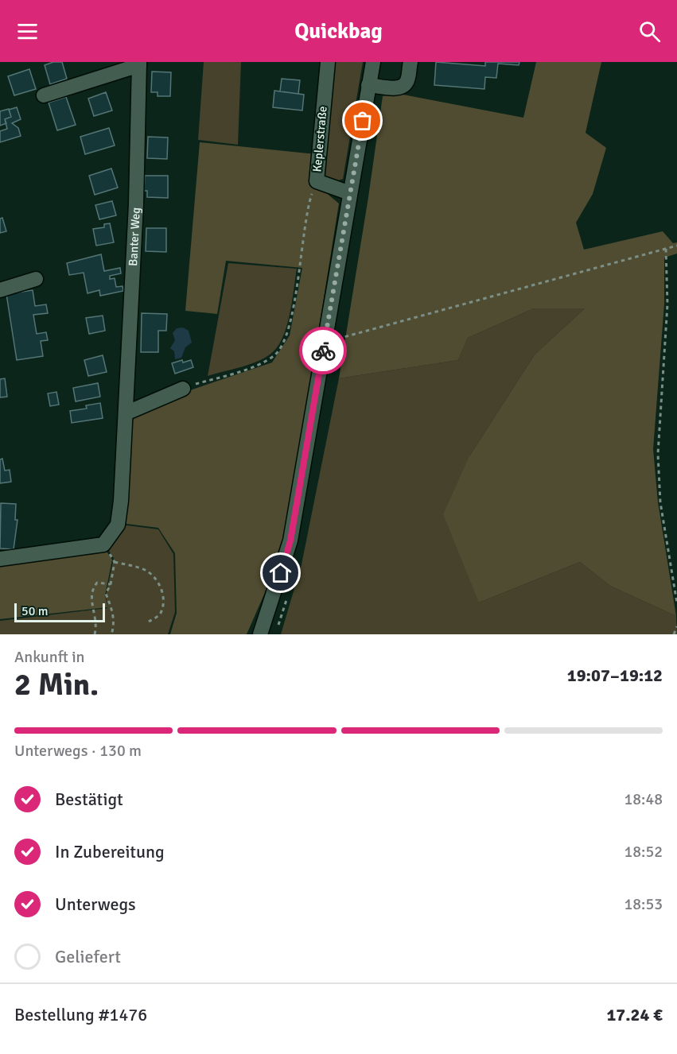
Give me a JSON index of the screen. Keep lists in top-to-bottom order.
{
  "streets": {
    "street": ["Keplerstraße", "Banter Weg"]
  },
  "scale_bar": "50 m",
  "page": {
    "header": "Quickbag",
    "scale": "50 m",
    "heading": ["2 Min.", "Ankunft in", "19:07–19:12"],
    "panel": ["Bestellung #1476", "17.24 €"],
    "bar": "Unterwegs · 130 m",
    "list": [
      ["Bestätigt", "18:48"],
      ["In Zubereitung", "18:52"],
      ["Unterwegs", "18:53"],
      "Geliefert"
    ]
  }
}
